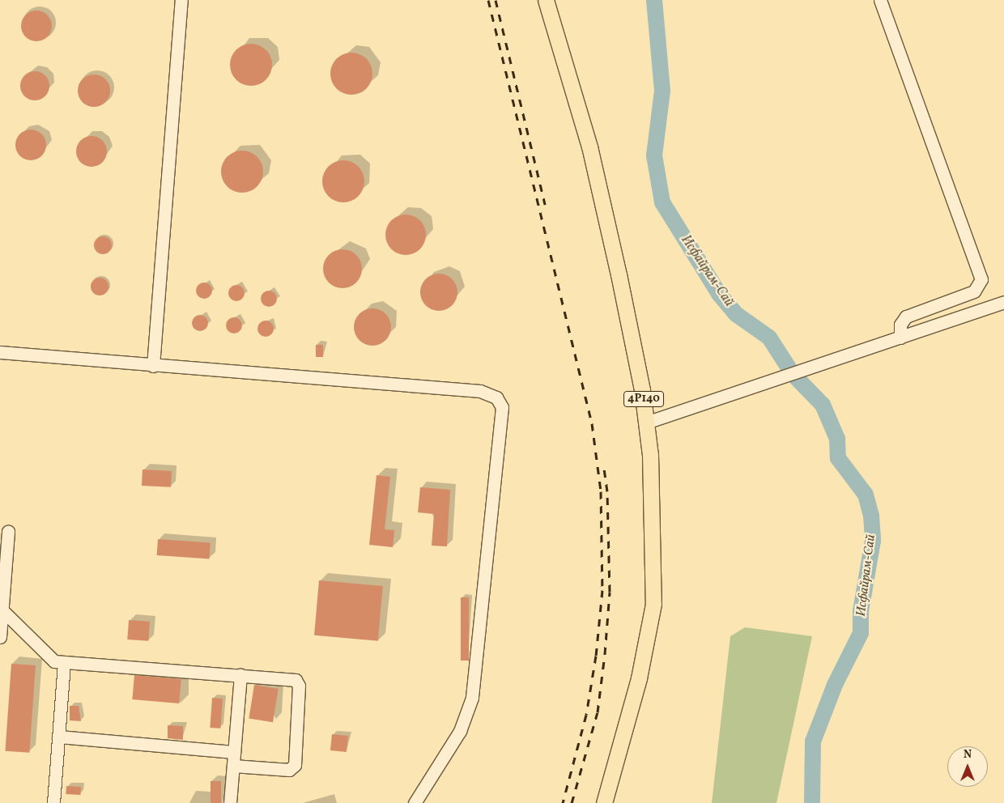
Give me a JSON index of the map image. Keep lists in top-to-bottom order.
{
  "streets": {
    "main road": ["4P140"]
  },
  "water": ["Исфайрам-Сай"],
  "north": "top"
}
